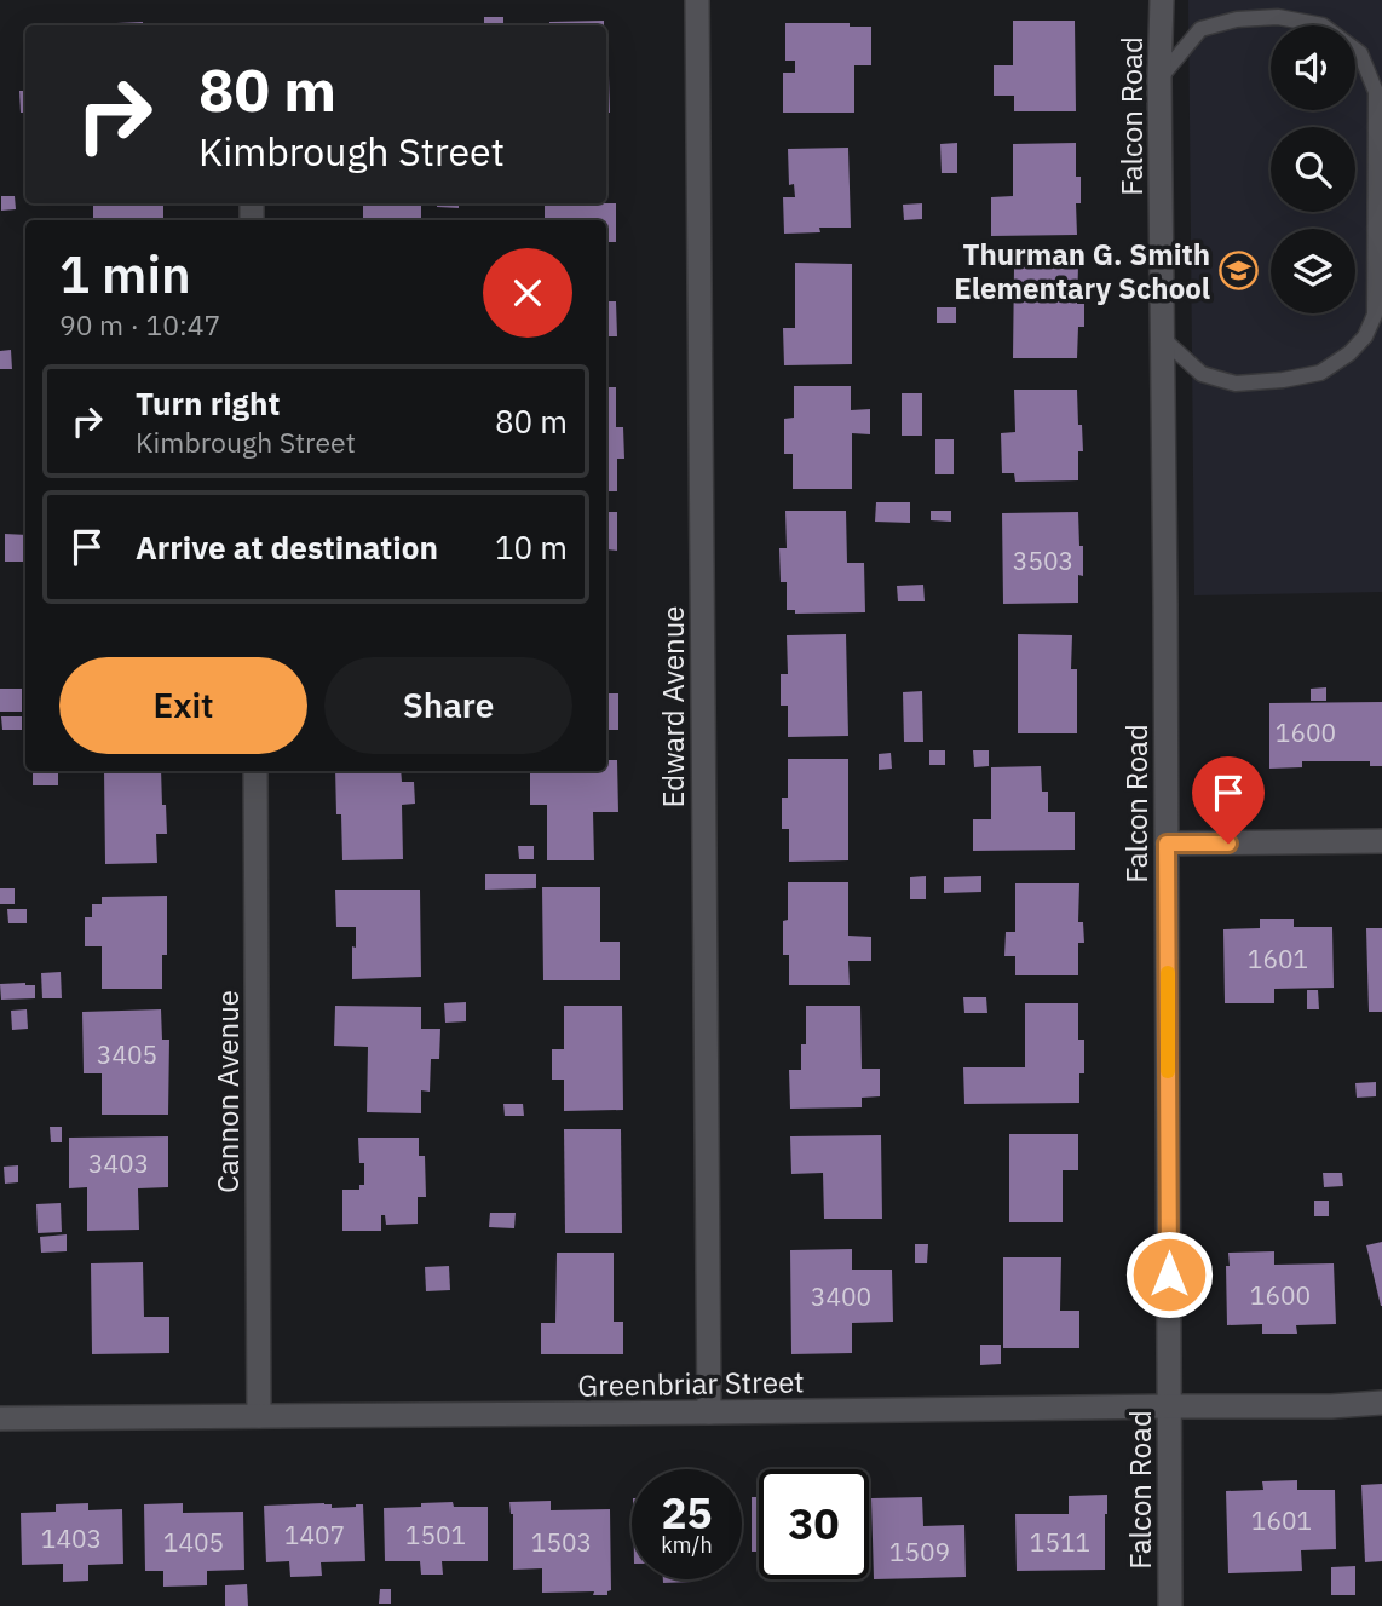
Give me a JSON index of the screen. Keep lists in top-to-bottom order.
{
  "streets": {
    "street": [
      "Falcon Road",
      "Edward Avenue",
      "Cannon Avenue",
      "Greenbriar Street"
    ]
  },
  "crossings": [
    ["Falcon Road", "Greenbriar Street"],
    ["Edward Avenue", "Greenbriar Street"],
    ["Cannon Avenue", "Greenbriar Street"]
  ],
  "places": {
    "school or university": ["Thurman G. Smith Elementary School"]
  },
  "house_numbers": [
    "3503",
    "1600",
    "1601",
    "3405",
    "3403",
    "1600",
    "3400",
    "1601",
    "1407",
    "1501",
    "1403",
    "1405",
    "1503",
    "1511",
    "1509"
  ],
  "page": {
    "turn": ["80 m", "Kimbrough Street"],
    "heading": ["1 min", "90 m · 10:47"],
    "list": [
      {
        "name": "Turn right",
        "note": "Kimbrough Street",
        "value": "80 m"
      },
      {
        "name": "Arrive at destination",
        "value": "10 m"
      }
    ],
    "buttons": ["Exit", "Share"],
    "speed": "25 km/h",
    "limit": "30"
  }
}
